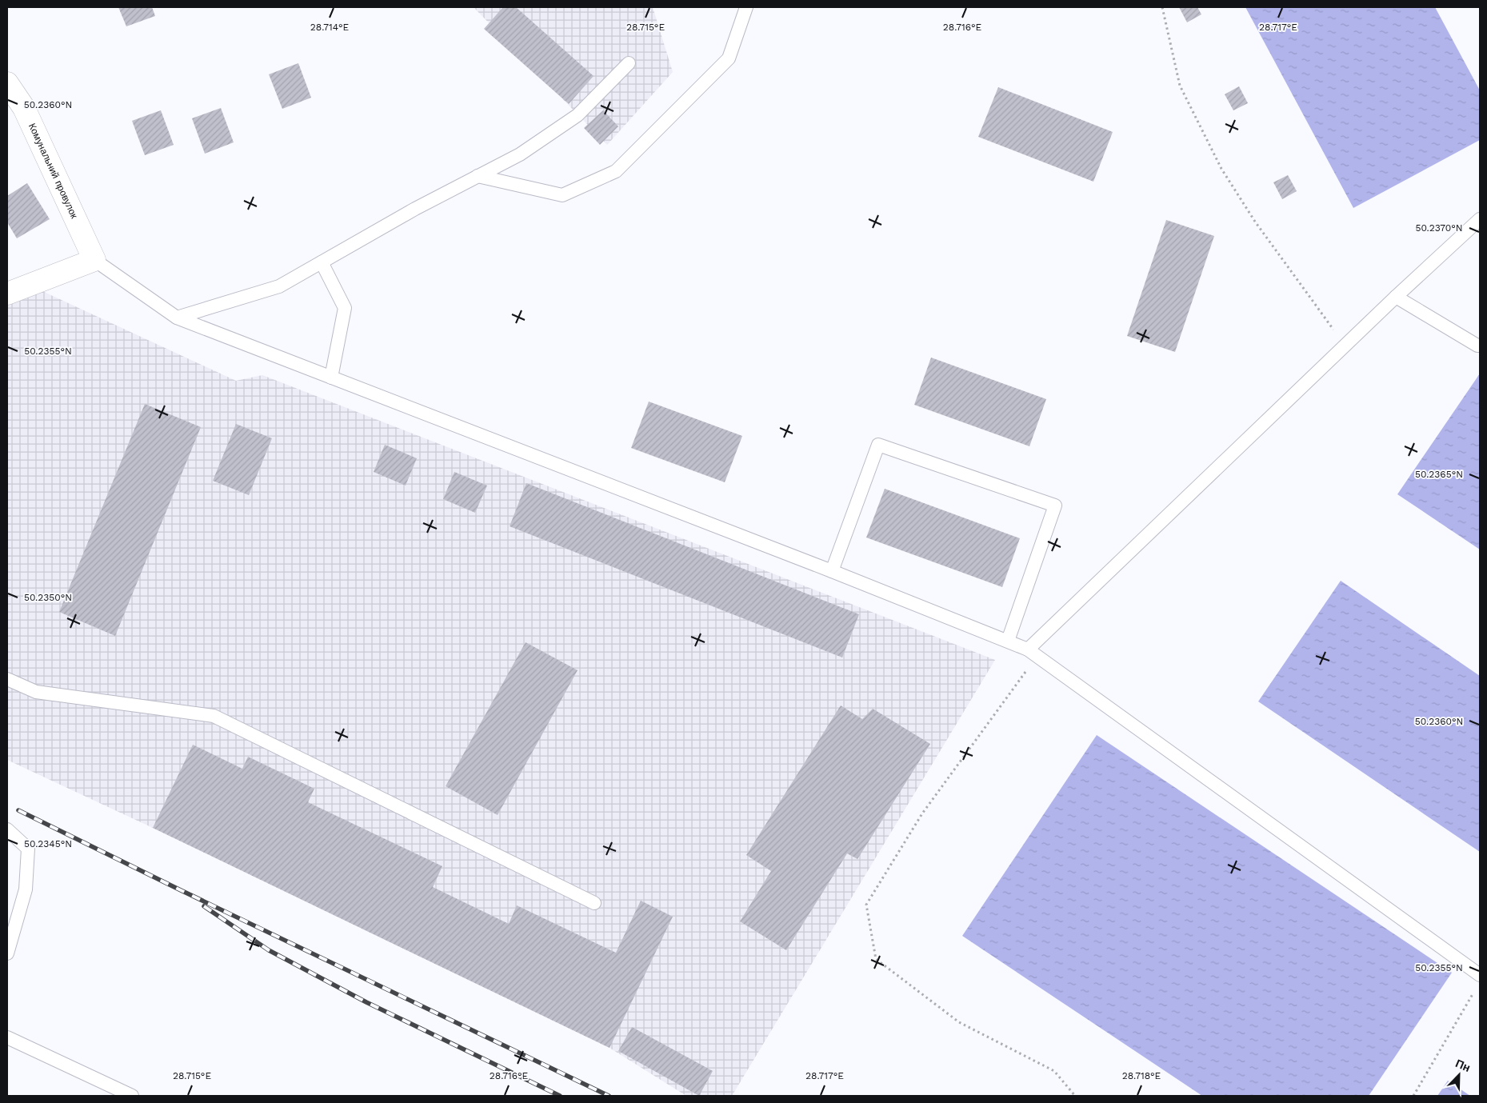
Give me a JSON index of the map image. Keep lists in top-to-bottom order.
{
  "streets": {
    "street": ["Комунальний провулок"]
  },
  "north": "top right",
  "coordinates": [
    "28.714°E",
    "28.715°E",
    "28.716°E",
    "28.717°E",
    "50.2360°N",
    "50.2370°N",
    "50.2355°N",
    "50.2365°N",
    "50.2350°N",
    "50.2345°N",
    "28.718°E"
  ]
}
